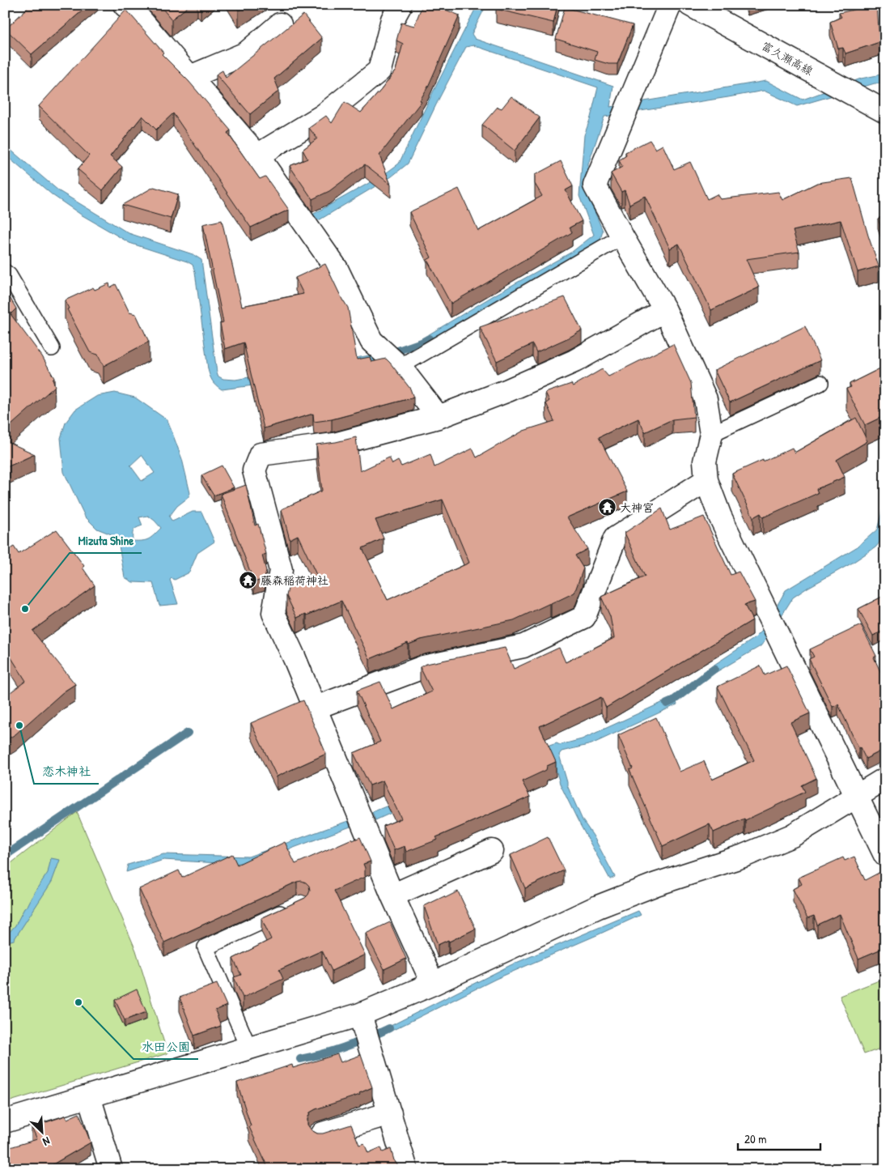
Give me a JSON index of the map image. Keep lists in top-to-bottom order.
{
  "streets": {
    "street": ["富久瀬高線"]
  },
  "places": {
    "temple": ["大神宮", "藤森稲荷神社"],
    "other": ["Mizuta Shine", "恋木神社", "水田公園"]
  },
  "scale_bar": "20 m",
  "north": "bottom right"
}
